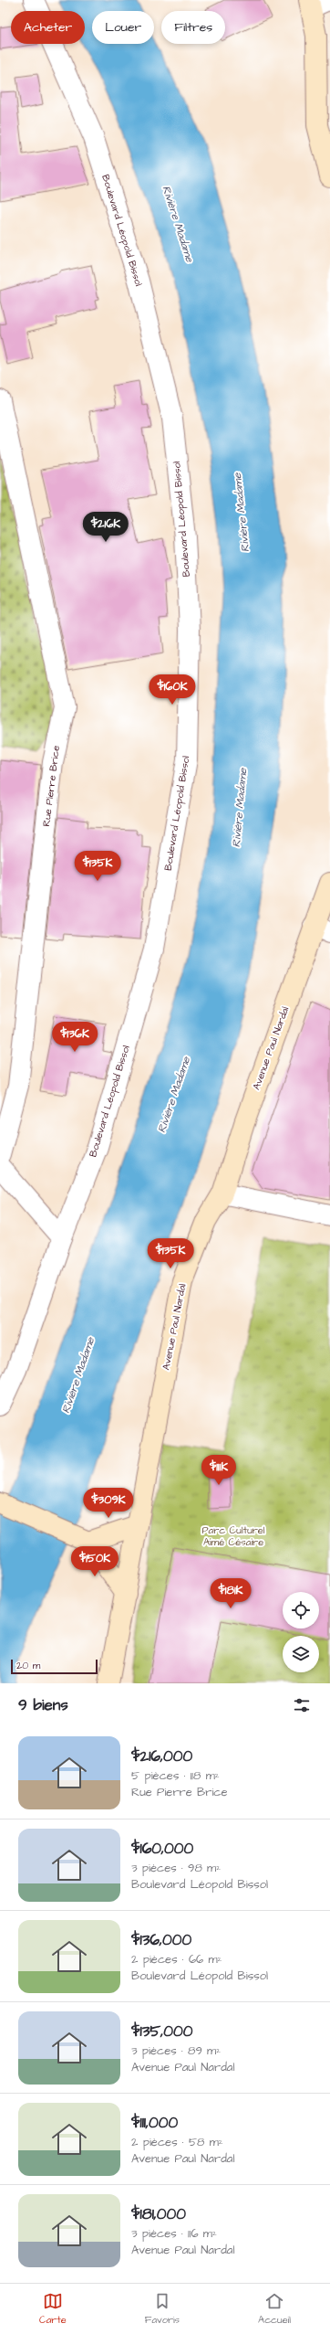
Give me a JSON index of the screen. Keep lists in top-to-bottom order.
{
  "streets": {
    "main road": ["Avenue Paul Nardal"],
    "street": ["Boulevard Léopold Bissol", "Rue Pierre Brice"]
  },
  "water": ["Rivière Madame"],
  "parks": ["Parc Culturel Aimé Césaire"],
  "scale_bar": "20 m",
  "page": {
    "chip": ["Acheter", "Louer", "Filtres"],
    "price": [
      "$216K",
      "$160K",
      "$135K",
      "$136K",
      "$135K",
      "$111K",
      "$309K",
      "$150K",
      "$181K"
    ],
    "scale": "20 m",
    "heading": "9 biens",
    "list": [
      {
        "name": "$216,000",
        "note": "5 pièces · 118 m² · Rue Pierre Brice"
      },
      {
        "name": "$160,000",
        "note": "3 pièces · 98 m² · Boulevard Léopold Bissol"
      },
      {
        "name": "$136,000",
        "note": "2 pièces · 66 m² · Boulevard Léopold Bissol"
      },
      {
        "name": "$135,000",
        "note": "3 pièces · 89 m² · Avenue Paul Nardal"
      },
      {
        "name": "$111,000",
        "note": "2 pièces · 58 m² · Avenue Paul Nardal"
      },
      {
        "name": "$181,000",
        "note": "3 pièces · 116 m² · Avenue Paul Nardal"
      }
    ],
    "tabs": ["Carte", "Favoris", "Accueil"]
  }
}
